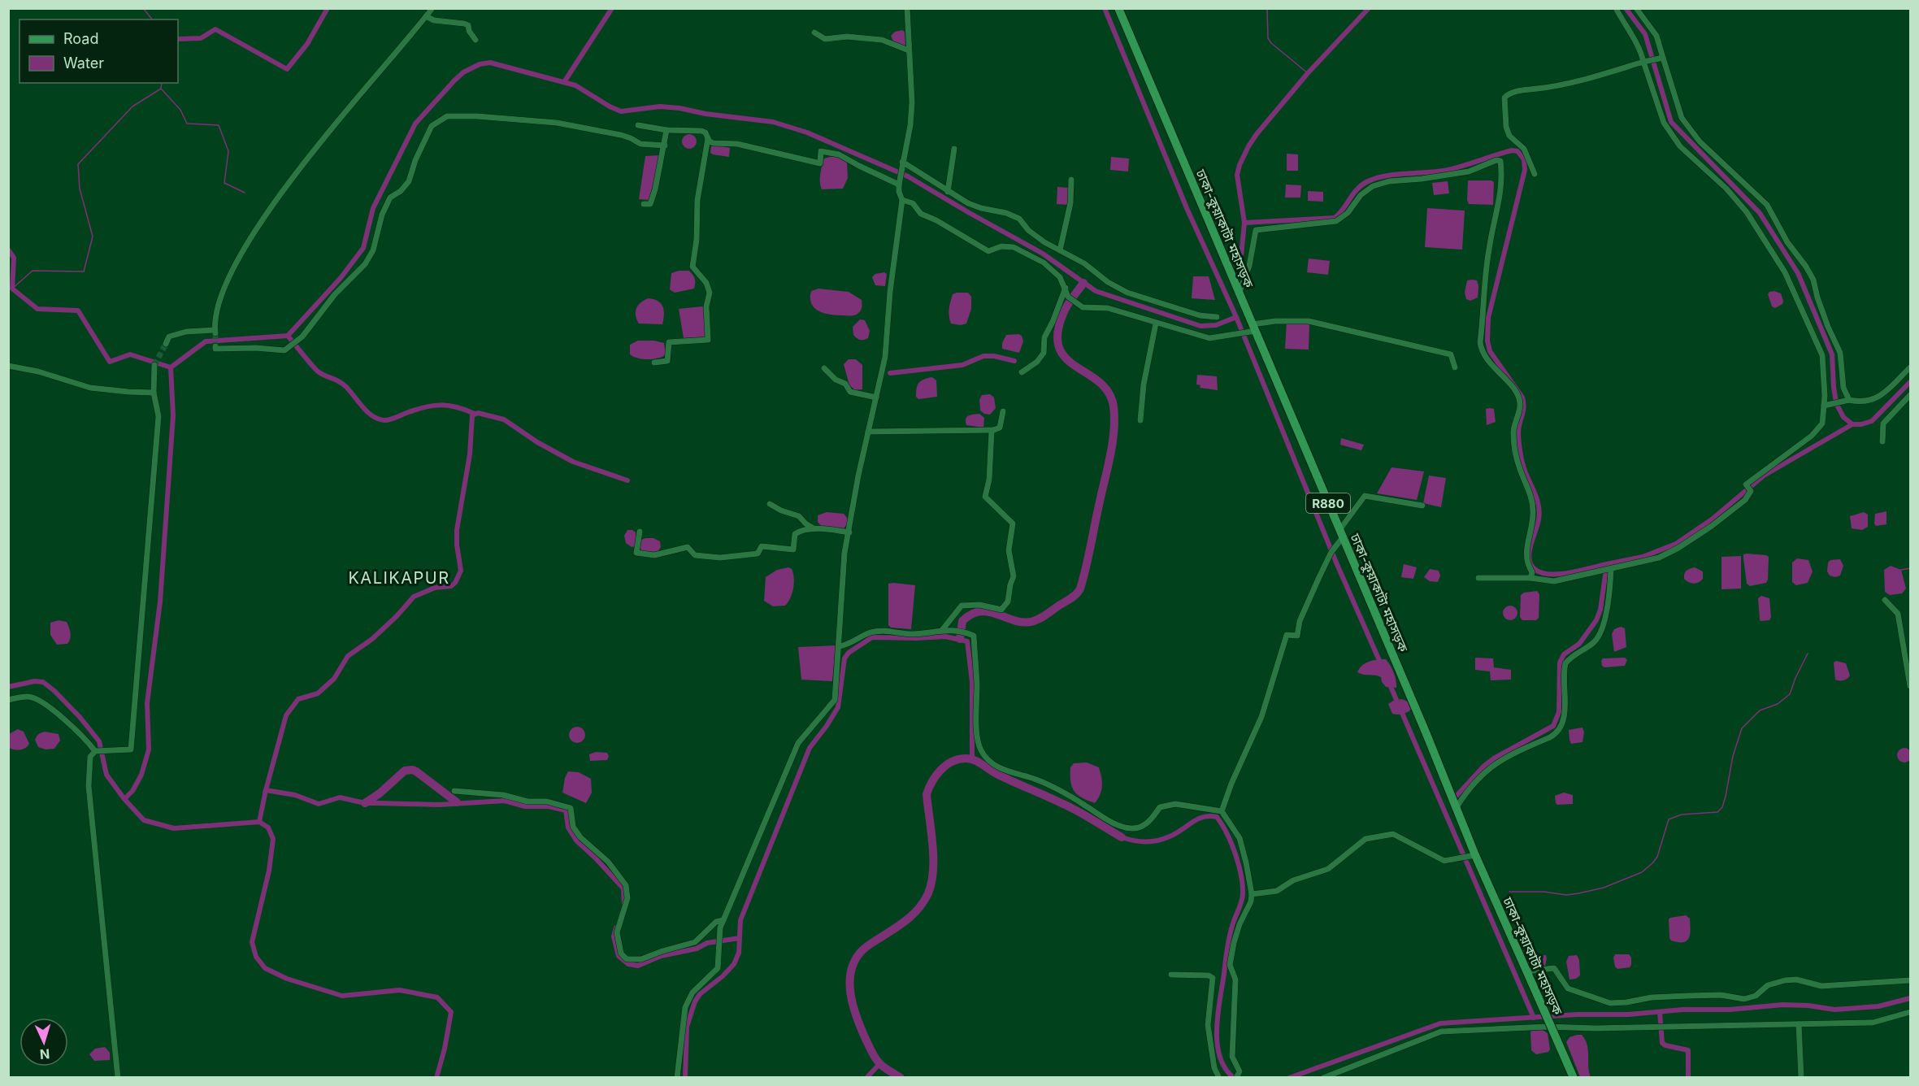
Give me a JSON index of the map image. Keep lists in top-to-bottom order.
{
  "streets": {
    "main road": ["ঢাকা-কুয়াকাটা মহাসড়ক", "R880"]
  },
  "districts": ["KALIKAPUR"],
  "legend": ["Road", "Water"],
  "north": "bottom"
}
